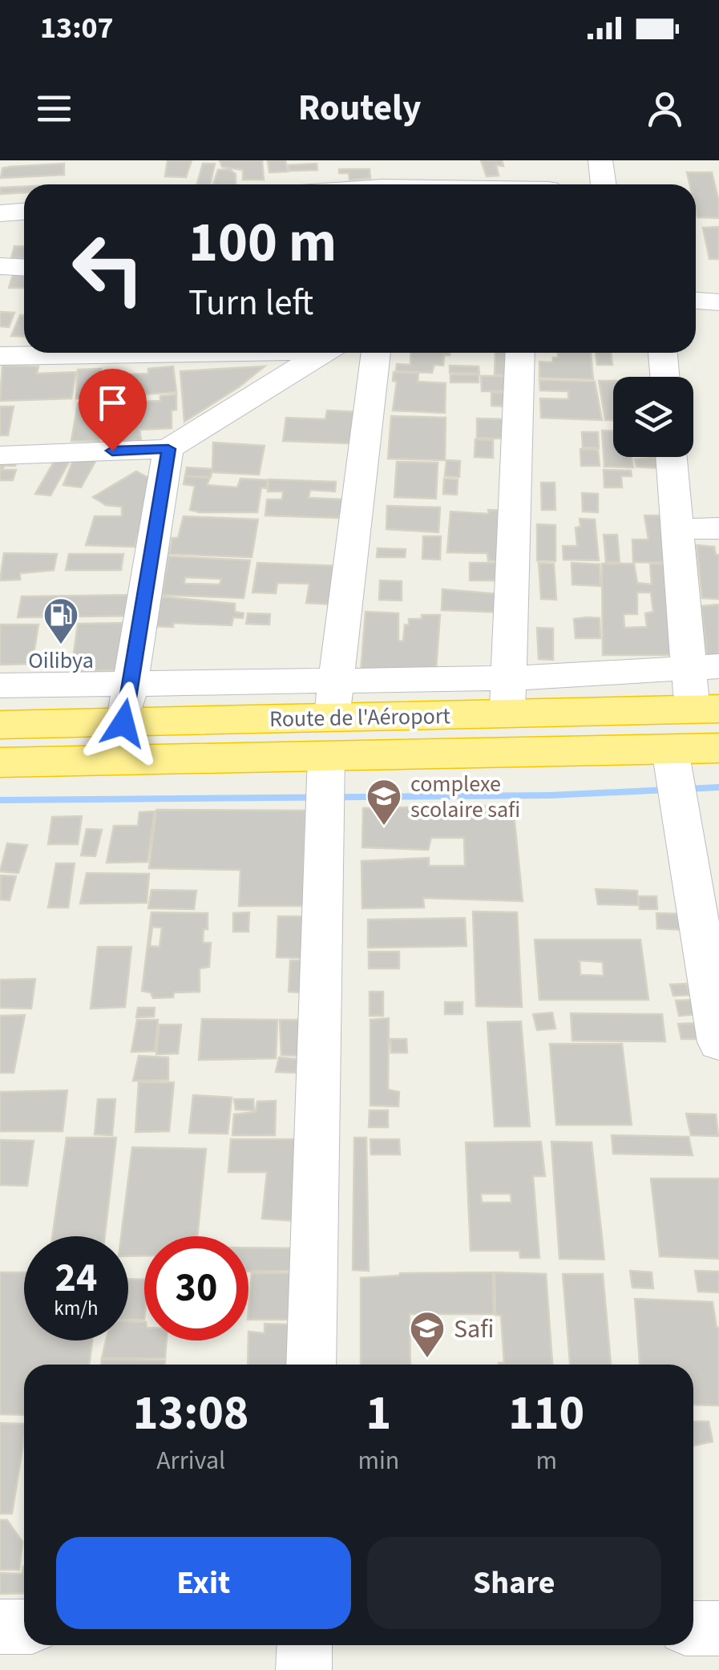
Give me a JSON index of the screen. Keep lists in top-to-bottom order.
{
  "streets": {
    "highway": ["Route de l'Aéroport"]
  },
  "places": {
    "fuel station": ["Oilibya"],
    "school or university": ["complexe scolaire safi", "Safi"]
  },
  "page": {
    "status": "13:07",
    "header": "Routely",
    "turn": ["100 m", "Turn left"],
    "speed": "24 km/h",
    "limit": "30",
    "eta": [
      "13:08",
      "Arrival",
      "1",
      "min",
      "110",
      "m"
    ],
    "buttons": ["Exit", "Share"]
  }
}
